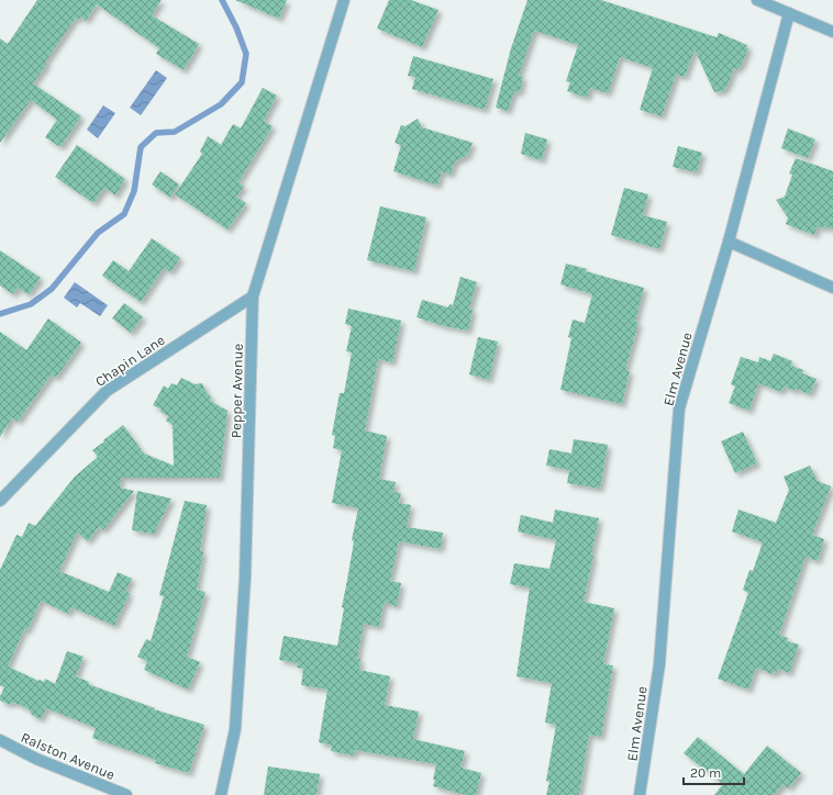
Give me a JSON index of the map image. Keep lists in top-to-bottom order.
{
  "streets": {
    "street": [
      "Chapin Lane",
      "Elm Avenue",
      "Pepper Avenue",
      "Ralston Avenue"
    ]
  },
  "crossings": [
    ["Chapin Lane", "Pepper Avenue"]
  ],
  "scale_bar": "20 m"
}
